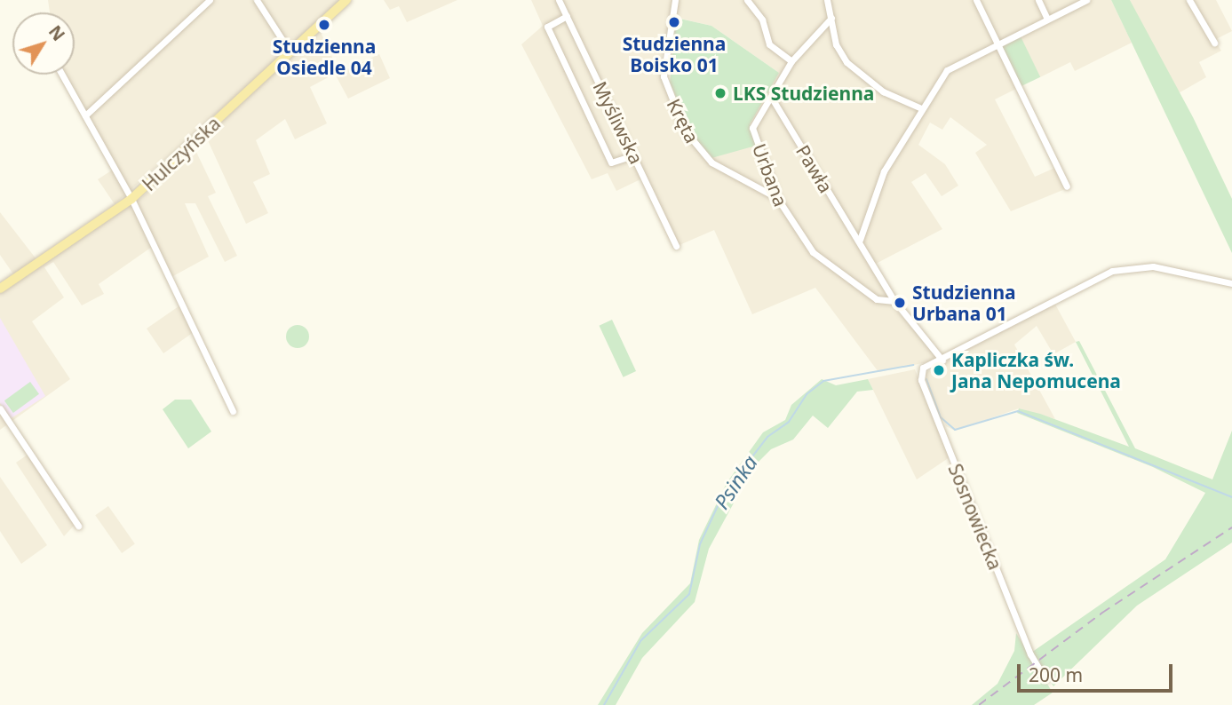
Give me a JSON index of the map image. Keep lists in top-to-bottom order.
{
  "streets": {
    "main road": ["Hulczyńska"],
    "street": [
      "Kręta",
      "Myśliwska",
      "Pawła",
      "Urbana",
      "Sosnowiecka"
    ]
  },
  "crossings": [
    ["Kręta", "Urbana"],
    ["Pawła", "Urbana"],
    ["Pawła", "Sosnowiecka"]
  ],
  "water": ["Psinka"],
  "places": [
    "Studzienna Boisko 01",
    "Studzienna Osiedle 04",
    "LKS Studzienna",
    "Studzienna Urbana 01",
    "Kapliczka św. Jana Nepomucena"
  ],
  "scale_bar": "200 m",
  "north": "top right"
}
